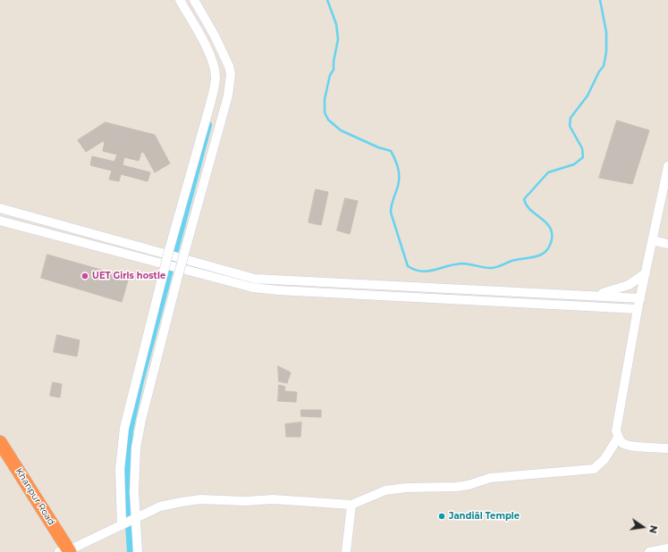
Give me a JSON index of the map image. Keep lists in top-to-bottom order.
{
  "streets": {
    "highway": ["Khanpur Road"]
  },
  "places": ["UET Girls hostle", "Jandiāl Temple"],
  "north": "right"
}
